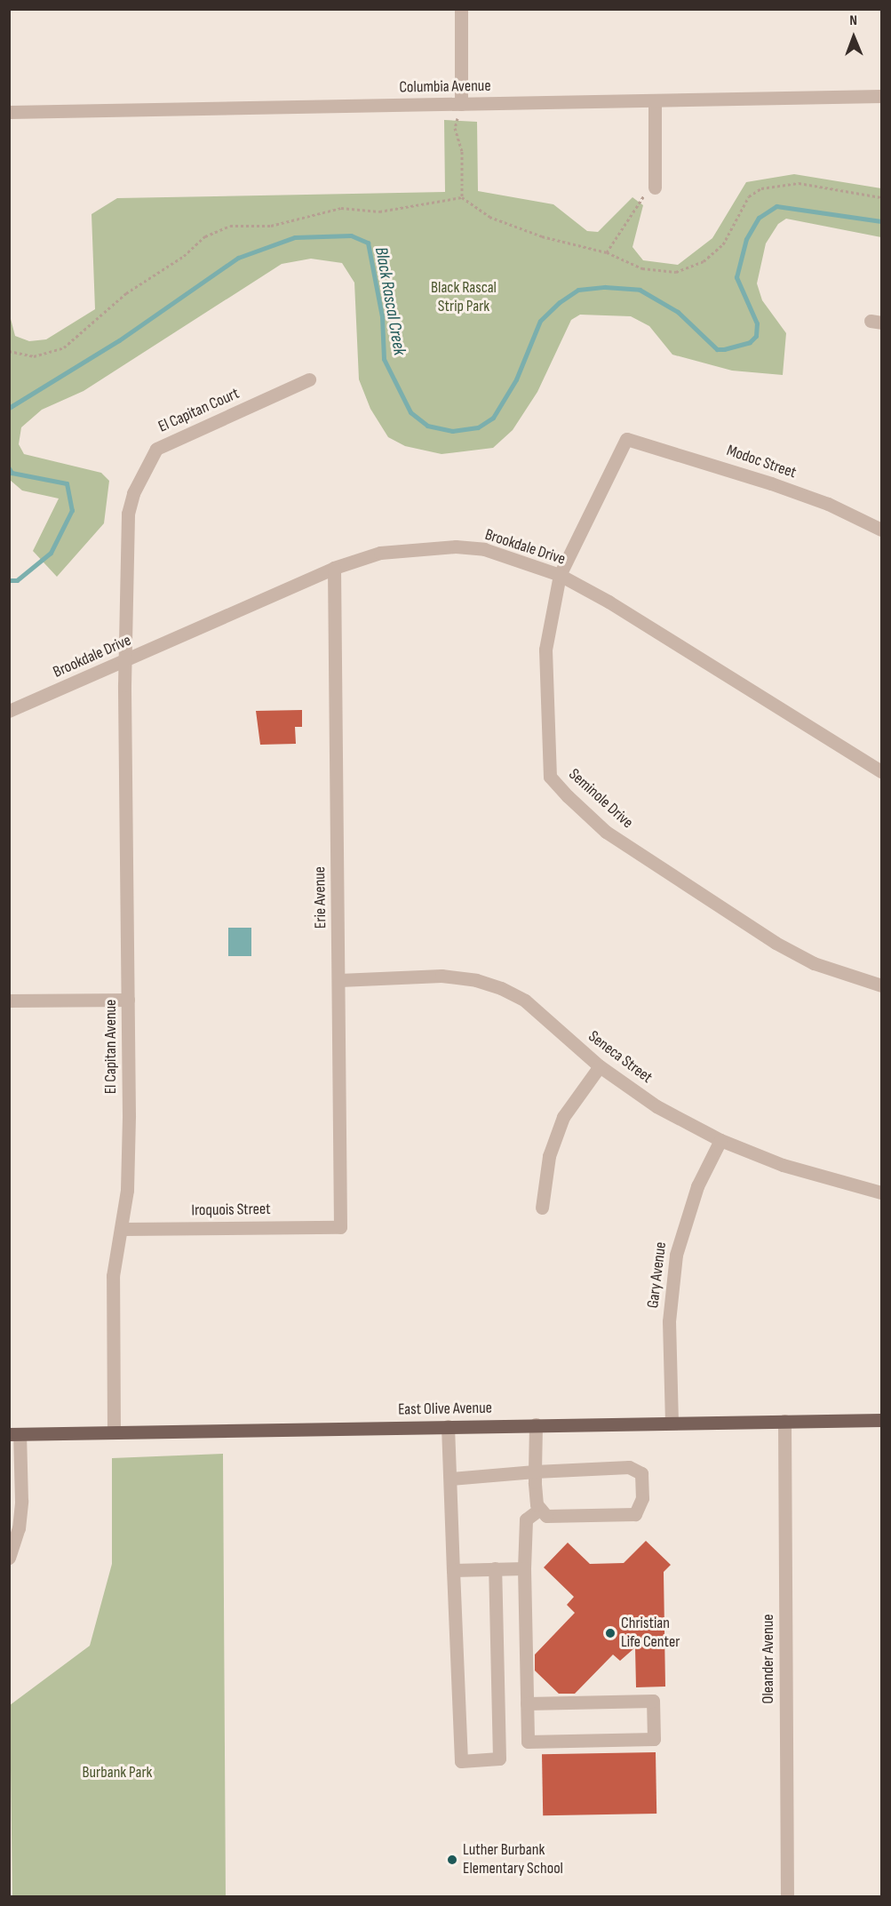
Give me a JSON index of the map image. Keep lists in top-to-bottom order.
{
  "streets": {
    "main road": ["East Olive Avenue"],
    "street": [
      "Columbia Avenue",
      "El Capitan Court",
      "Modoc Street",
      "Brookdale Drive",
      "Seminole Drive",
      "Erie Avenue",
      "El Capitan Avenue",
      "Seneca Street",
      "Iroquois Street",
      "Gary Avenue",
      "Oleander Avenue"
    ]
  },
  "crossings": [
    ["El Capitan Court", "Brookdale Drive"],
    ["El Capitan Court", "El Capitan Avenue"],
    ["Modoc Street", "Seminole Drive"],
    ["Brookdale Drive", "Seminole Drive"],
    ["Brookdale Drive", "Erie Avenue"],
    ["Brookdale Drive", "El Capitan Avenue"],
    ["Erie Avenue", "Seneca Street"],
    ["Erie Avenue", "Iroquois Street"],
    ["El Capitan Avenue", "Iroquois Street"],
    ["El Capitan Avenue", "East Olive Avenue"],
    ["Seneca Street", "Gary Avenue"],
    ["Gary Avenue", "East Olive Avenue"],
    ["East Olive Avenue", "Oleander Avenue"]
  ],
  "water": ["Black Rascal Creek"],
  "parks": ["Black Rascal Strip Park", "Burbank Park"],
  "places": ["Christian Life Center", "Luther Burbank Elementary School"],
  "north": "top"
}
